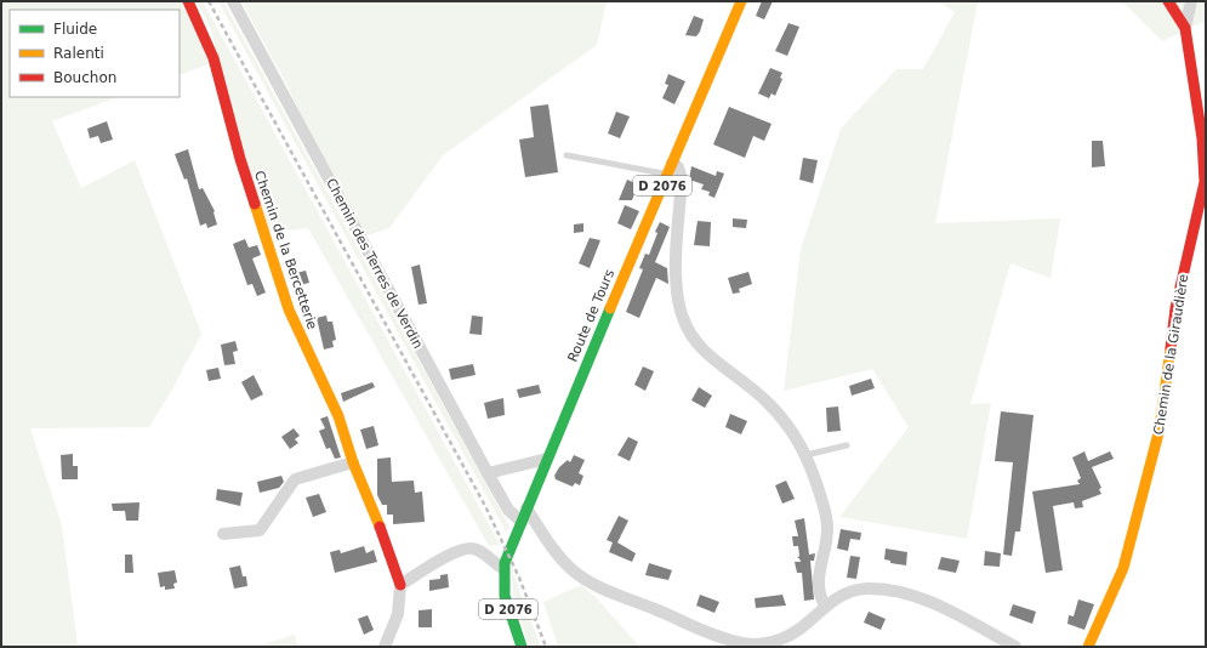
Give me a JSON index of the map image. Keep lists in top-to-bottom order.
{
  "streets": {
    "street": [
      "D 2076",
      "Chemin de la Bercetterie",
      "Chemin des Terres de Verdin",
      "Route de Tours",
      "Chemin de la Giraudière"
    ]
  },
  "crossings": [
    ["Chemin des Terres de Verdin", "Route de Tours"]
  ],
  "legend": ["Fluide", "Ralenti", "Bouchon"]
}
